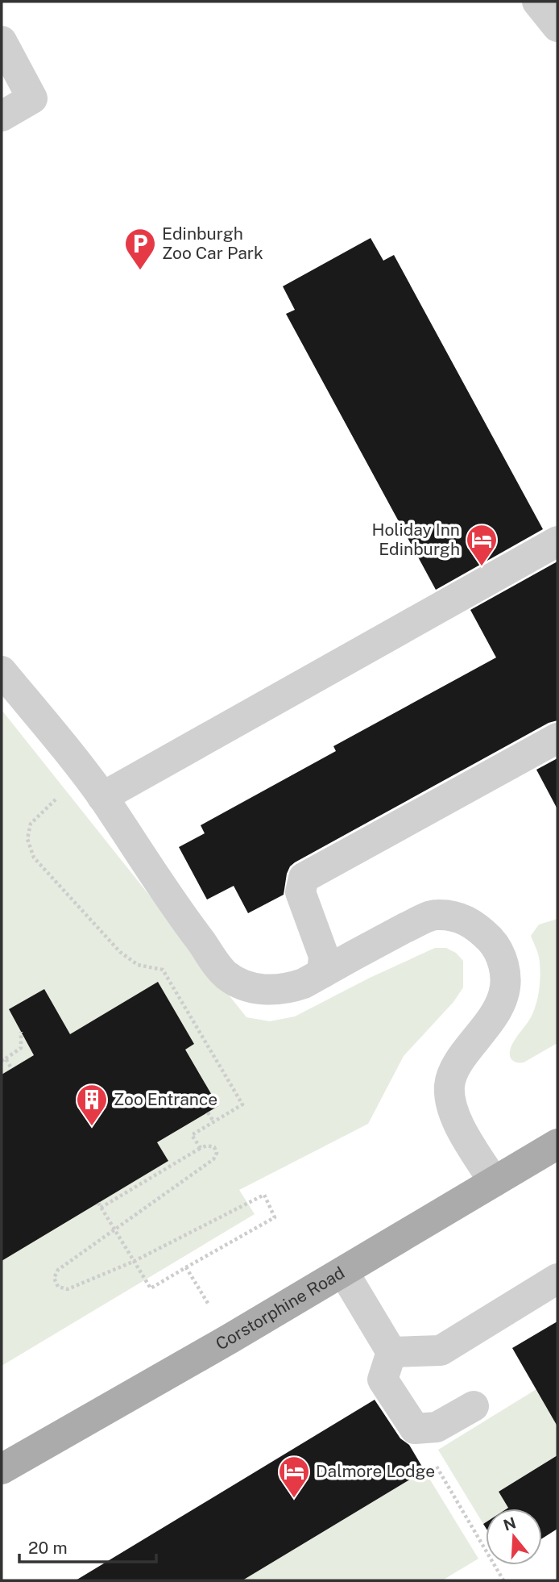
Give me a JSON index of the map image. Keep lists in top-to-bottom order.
{
  "streets": {
    "main road": ["Corstorphine Road"]
  },
  "places": {
    "parking": ["Edinburgh Zoo Car Park"],
    "hotel": ["Holiday Inn Edinburgh", "Dalmore Lodge"],
    "building": ["Zoo Entrance"]
  },
  "scale_bar": "20 m",
  "north": "top"
}
